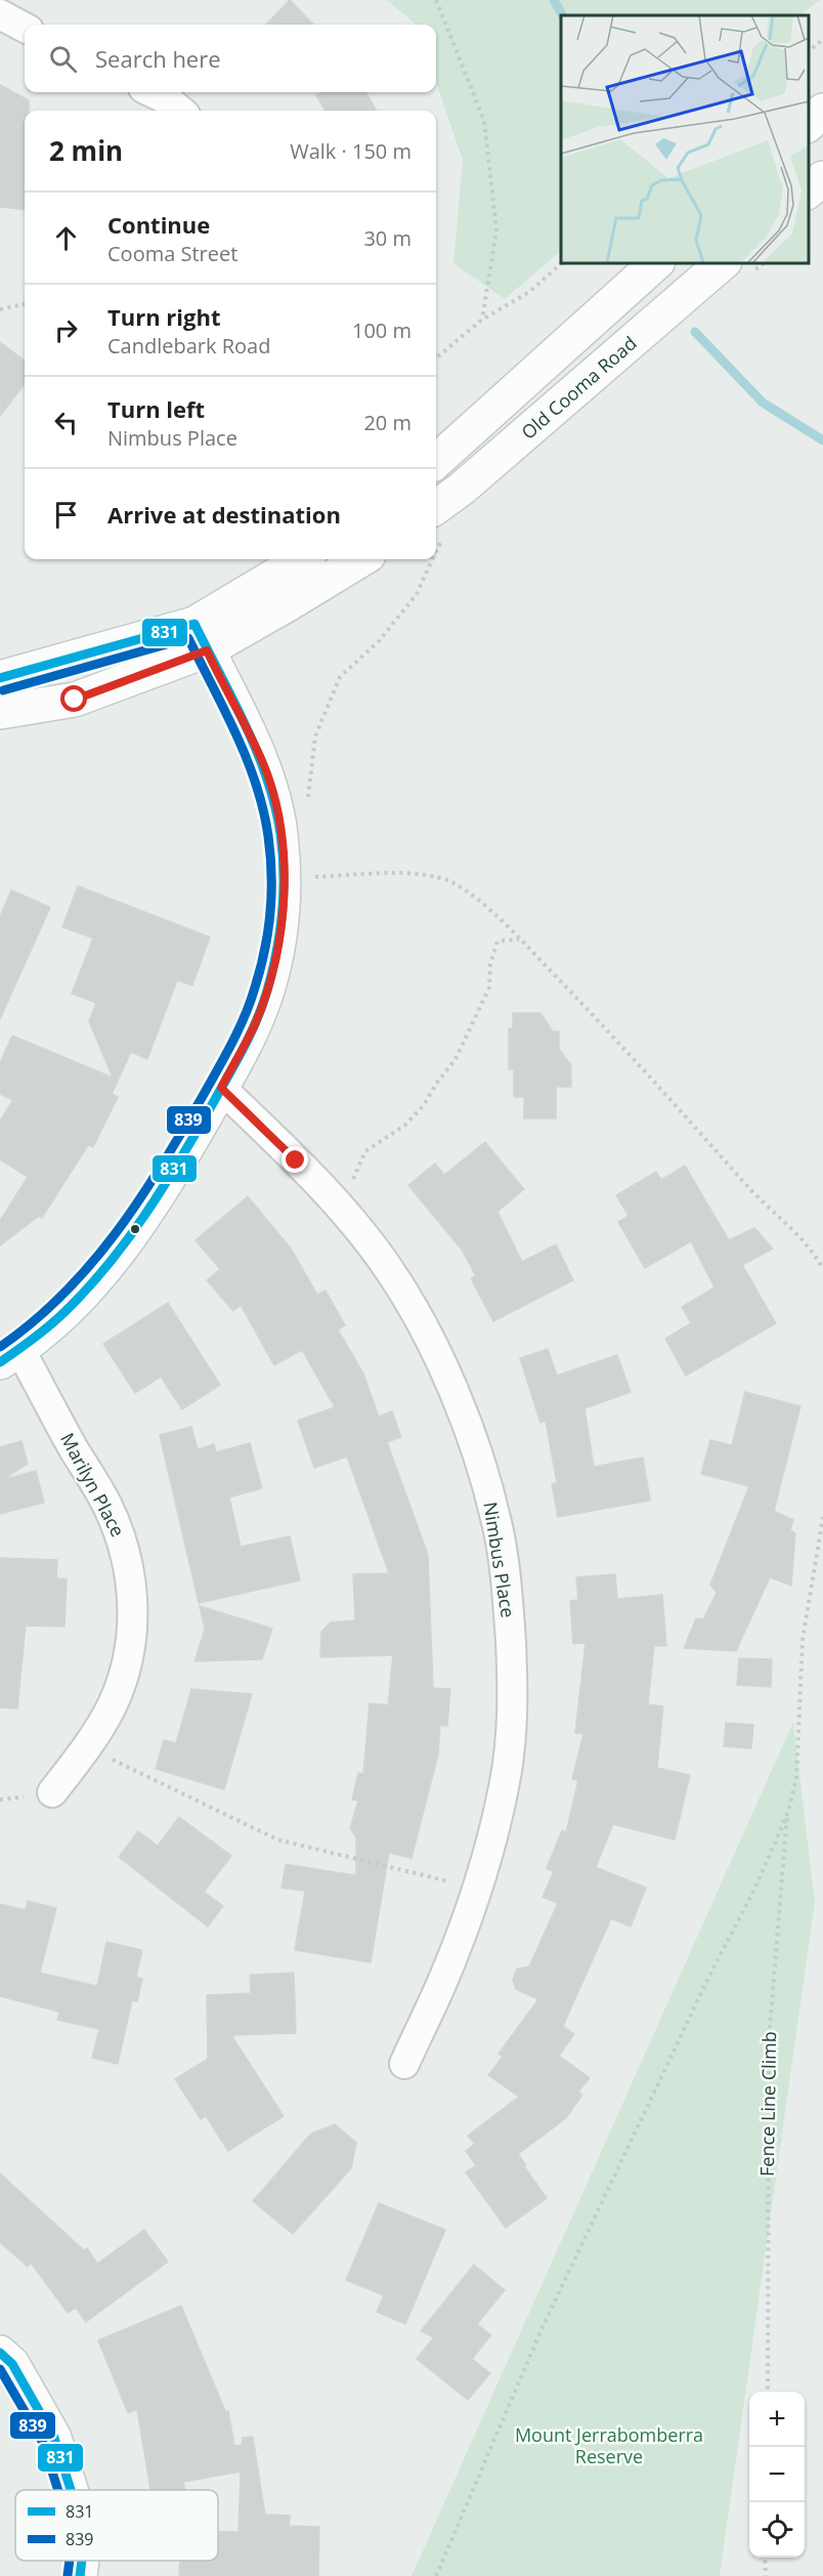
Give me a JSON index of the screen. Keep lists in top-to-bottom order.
{
  "streets": {
    "main road": ["Old Cooma Road"],
    "street": ["Marilyn Place", "Nimbus Place"],
    "path": ["Fence Line Climb"]
  },
  "parks": ["Mount Jerrabomberra Reserve"],
  "lines": ["transit line 831", "transit line 839"],
  "legend": ["831", "839"],
  "page": {
    "search": "Search here",
    "heading": ["2 min", "Walk · 150 m"],
    "list": [
      ["Continue", "Cooma Street", "30 m"],
      ["Turn right", "Candlebark Road", "100 m"],
      ["Turn left", "Nimbus Place", "20 m"],
      "Arrive at destination"
    ],
    "map_buttons": ["+", "−"]
  }
}
